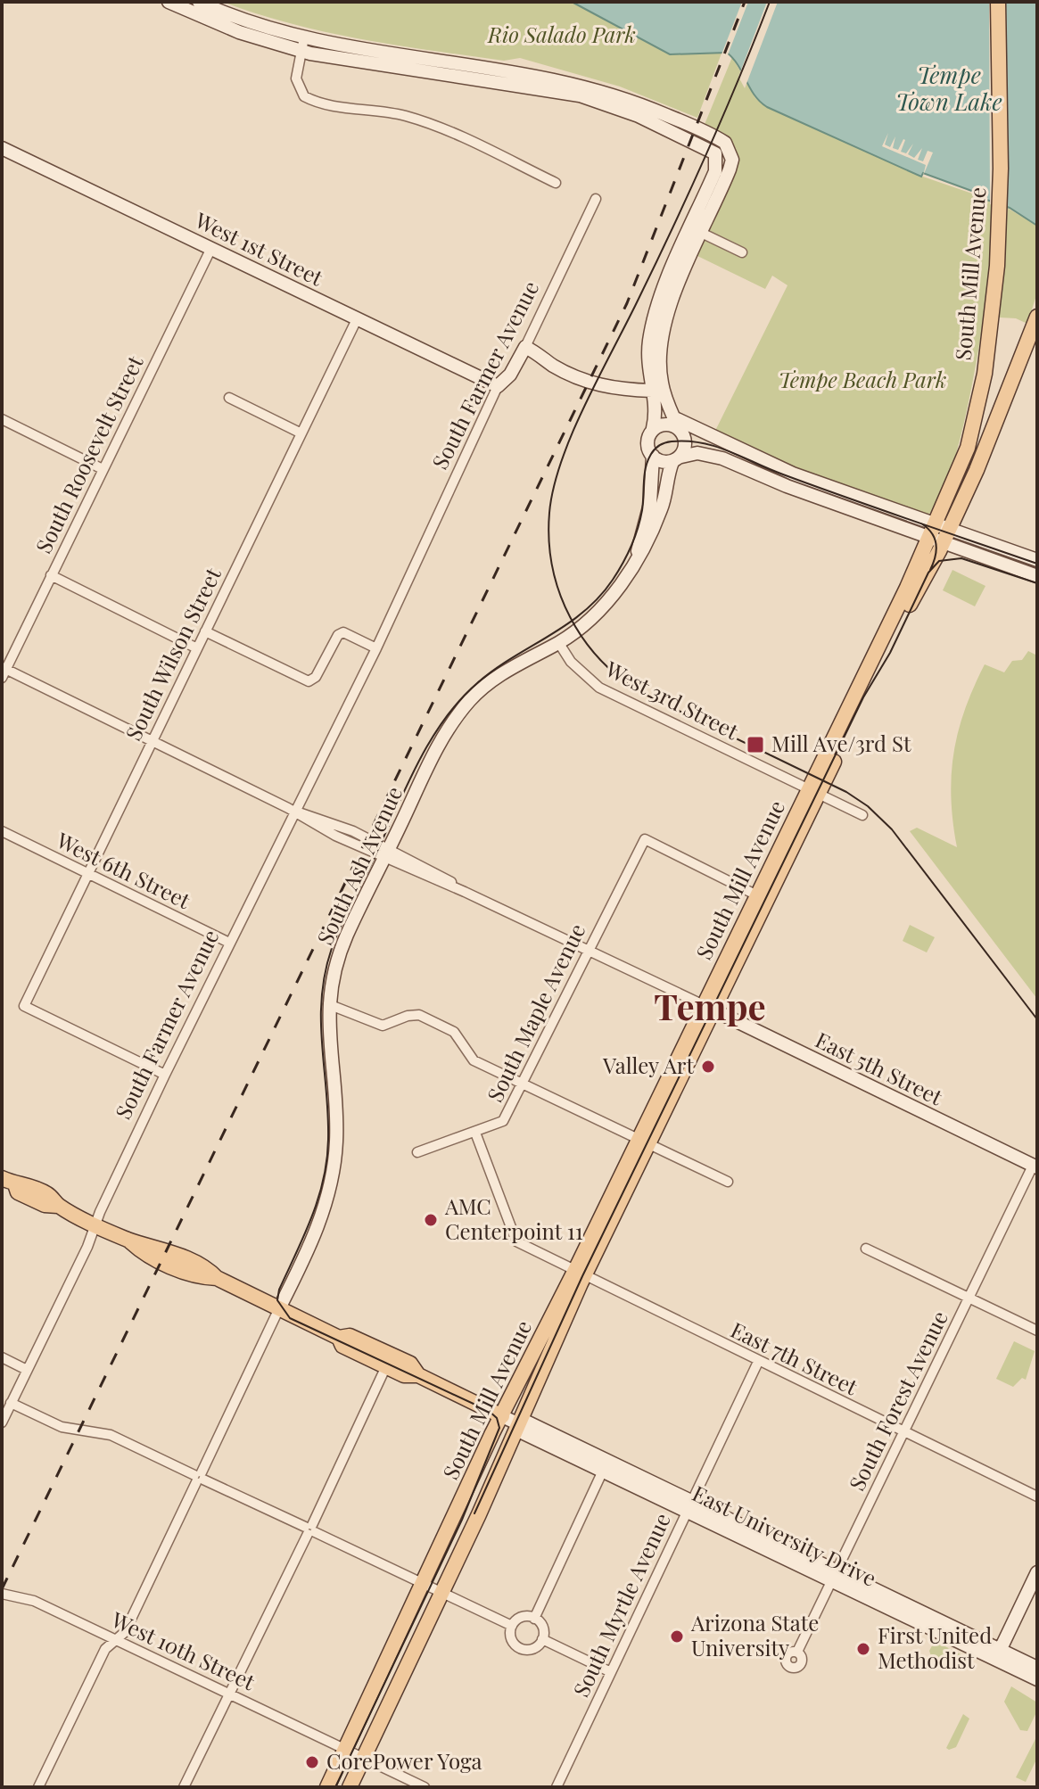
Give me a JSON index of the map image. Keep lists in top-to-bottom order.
{
  "streets": {
    "main road": [
      "West 1st Street",
      "South Mill Avenue",
      "South Farmer Avenue",
      "South Ash Avenue",
      "East 5th Street",
      "East University Drive"
    ],
    "street": [
      "South Roosevelt Street",
      "South Wilson Street",
      "West 3rd Street",
      "West 6th Street",
      "South Maple Avenue",
      "East 7th Street",
      "South Forest Avenue",
      "South Myrtle Avenue",
      "West 10th Street"
    ]
  },
  "crossings": [
    ["West 1st Street", "South Farmer Avenue"],
    ["West 1st Street", "South Roosevelt Street"],
    ["West 1st Street", "South Wilson Street"],
    ["South Mill Avenue", "West 3rd Street"],
    ["South Mill Avenue", "South Maple Avenue"],
    ["South Mill Avenue", "East 5th Street"],
    ["South Mill Avenue", "East 7th Street"],
    ["South Mill Avenue", "East University Drive"],
    ["South Mill Avenue", "West 10th Street"],
    ["South Farmer Avenue", "South Wilson Street"],
    ["South Farmer Avenue", "West 6th Street"],
    ["South Wilson Street", "West 6th Street"],
    ["West 3rd Street", "South Ash Avenue"],
    ["South Ash Avenue", "West 10th Street"],
    ["South Maple Avenue", "East 7th Street"],
    ["East 5th Street", "South Forest Avenue"],
    ["East 7th Street", "South Forest Avenue"],
    ["East 7th Street", "South Myrtle Avenue"],
    ["South Forest Avenue", "East University Drive"],
    ["East University Drive", "South Myrtle Avenue"]
  ],
  "districts": ["Tempe"],
  "water": ["Tempe Town Lake"],
  "parks": ["Rio Salado Park", "Tempe Beach Park"],
  "places": {
    "transit": ["Mill Ave/3rd St"],
    "other": [
      "Valley Art",
      "AMC Centerpoint 11",
      "Arizona State University",
      "First United Methodist",
      "CorePower Yoga"
    ]
  }
}
